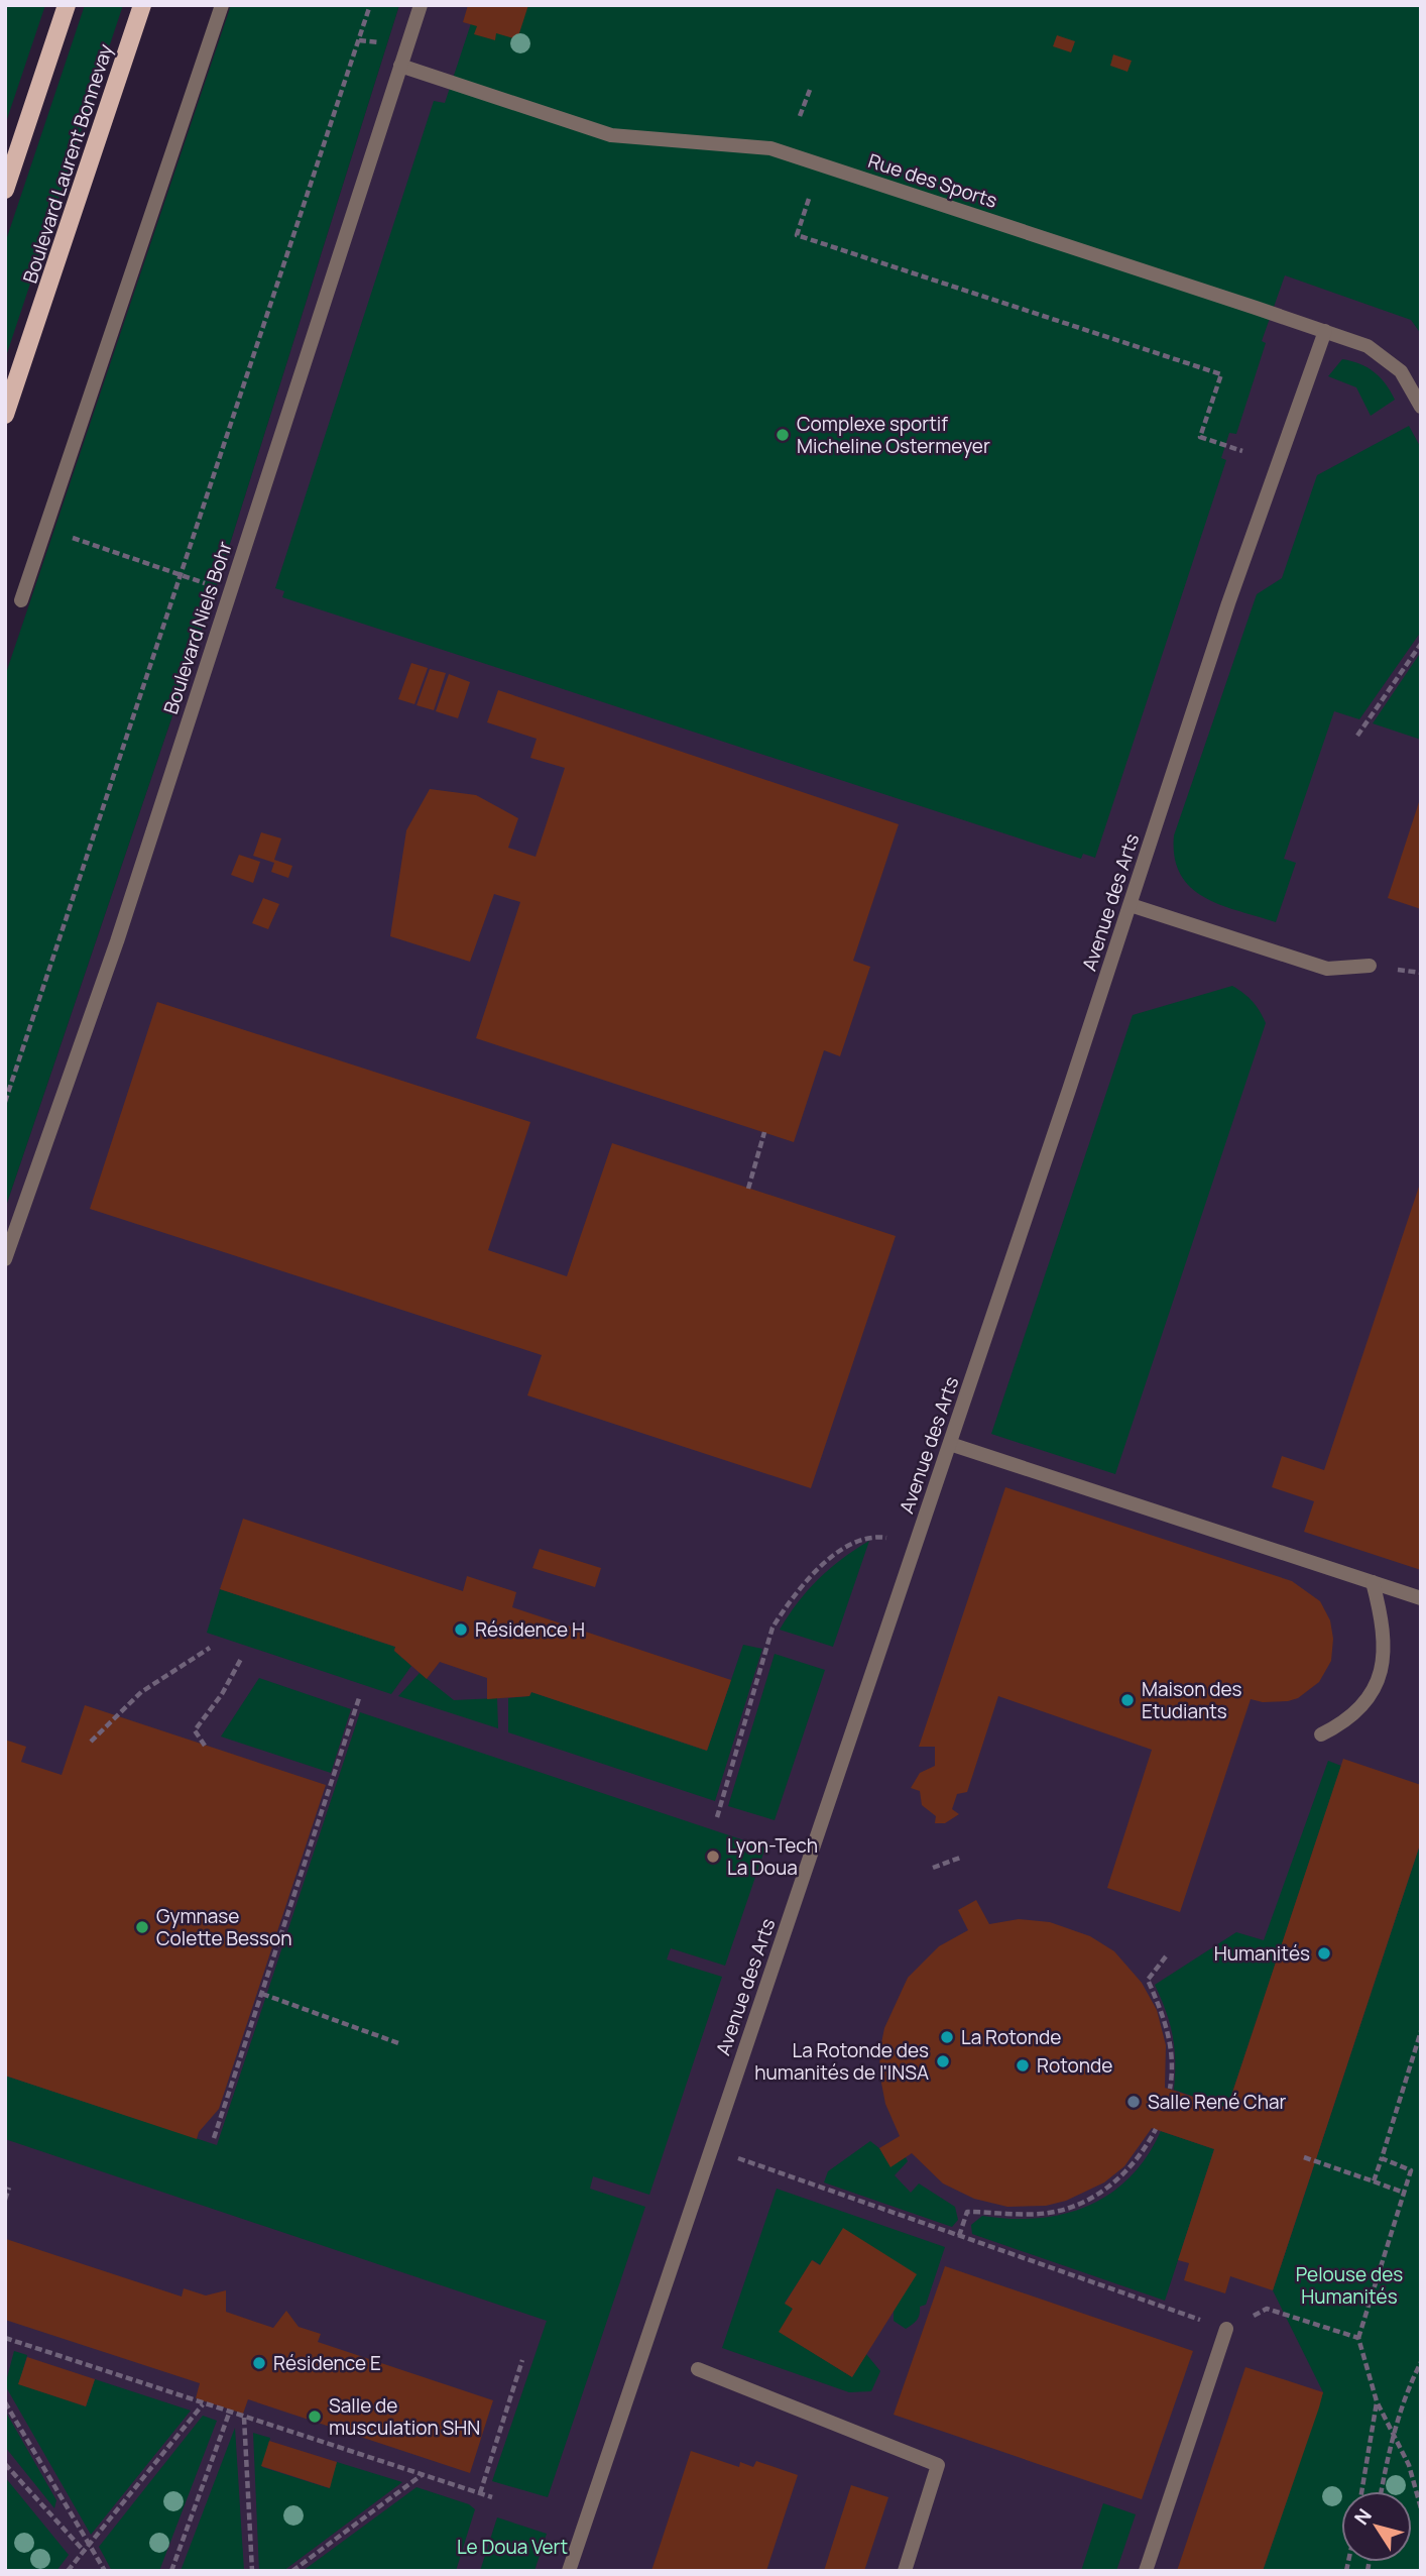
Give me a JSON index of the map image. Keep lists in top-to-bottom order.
{
  "streets": {
    "main road": ["Boulevard Laurent Bonnevay"],
    "street": ["Rue des Sports", "Boulevard Niels Bohr", "Avenue des Arts"]
  },
  "crossings": [
    ["Rue des Sports", "Boulevard Niels Bohr"],
    ["Rue des Sports", "Avenue des Arts"]
  ],
  "parks": ["Pelouse des Humanités", "Le Doua Vert"],
  "places": [
    "Complexe sportif Micheline Ostermeyer",
    "Résidence H",
    "Maison des Etudiants",
    "Lyon-Tech La Doua",
    "Gymnase Colette Besson",
    "Humanités",
    "La Rotonde",
    "La Rotonde des humanités de l'INSA",
    "Rotonde",
    "Salle René Char",
    "Résidence E",
    "Salle de musculation SHN"
  ],
  "north": "top left"
}
